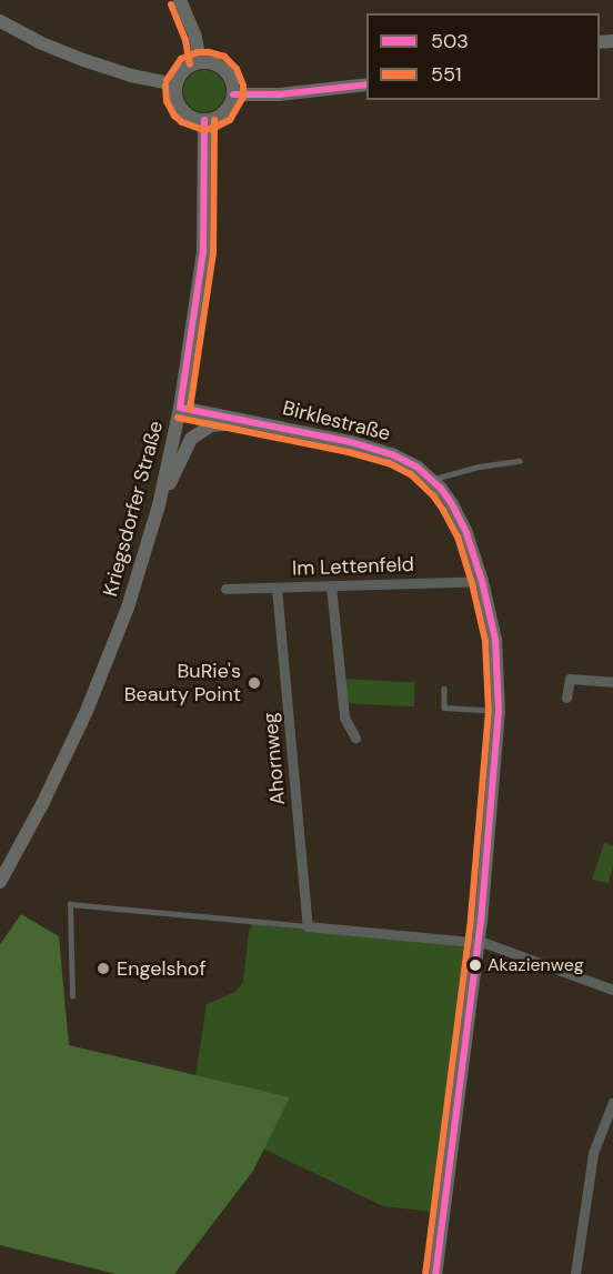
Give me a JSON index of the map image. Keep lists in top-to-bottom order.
{
  "streets": {
    "main road": ["Birklestraße", "Kriegsdorfer Straße"],
    "street": ["Im Lettenfeld", "Ahornweg"]
  },
  "crossings": [
    ["Birklestraße", "Kriegsdorfer Straße"],
    ["Birklestraße", "Im Lettenfeld"],
    ["Im Lettenfeld", "Ahornweg"]
  ],
  "places": ["BuRie's Beauty Point", "Akazienweg", "Engelshof"],
  "lines": ["transit line 551", "transit line 503"],
  "legend": ["503", "551"]
}
